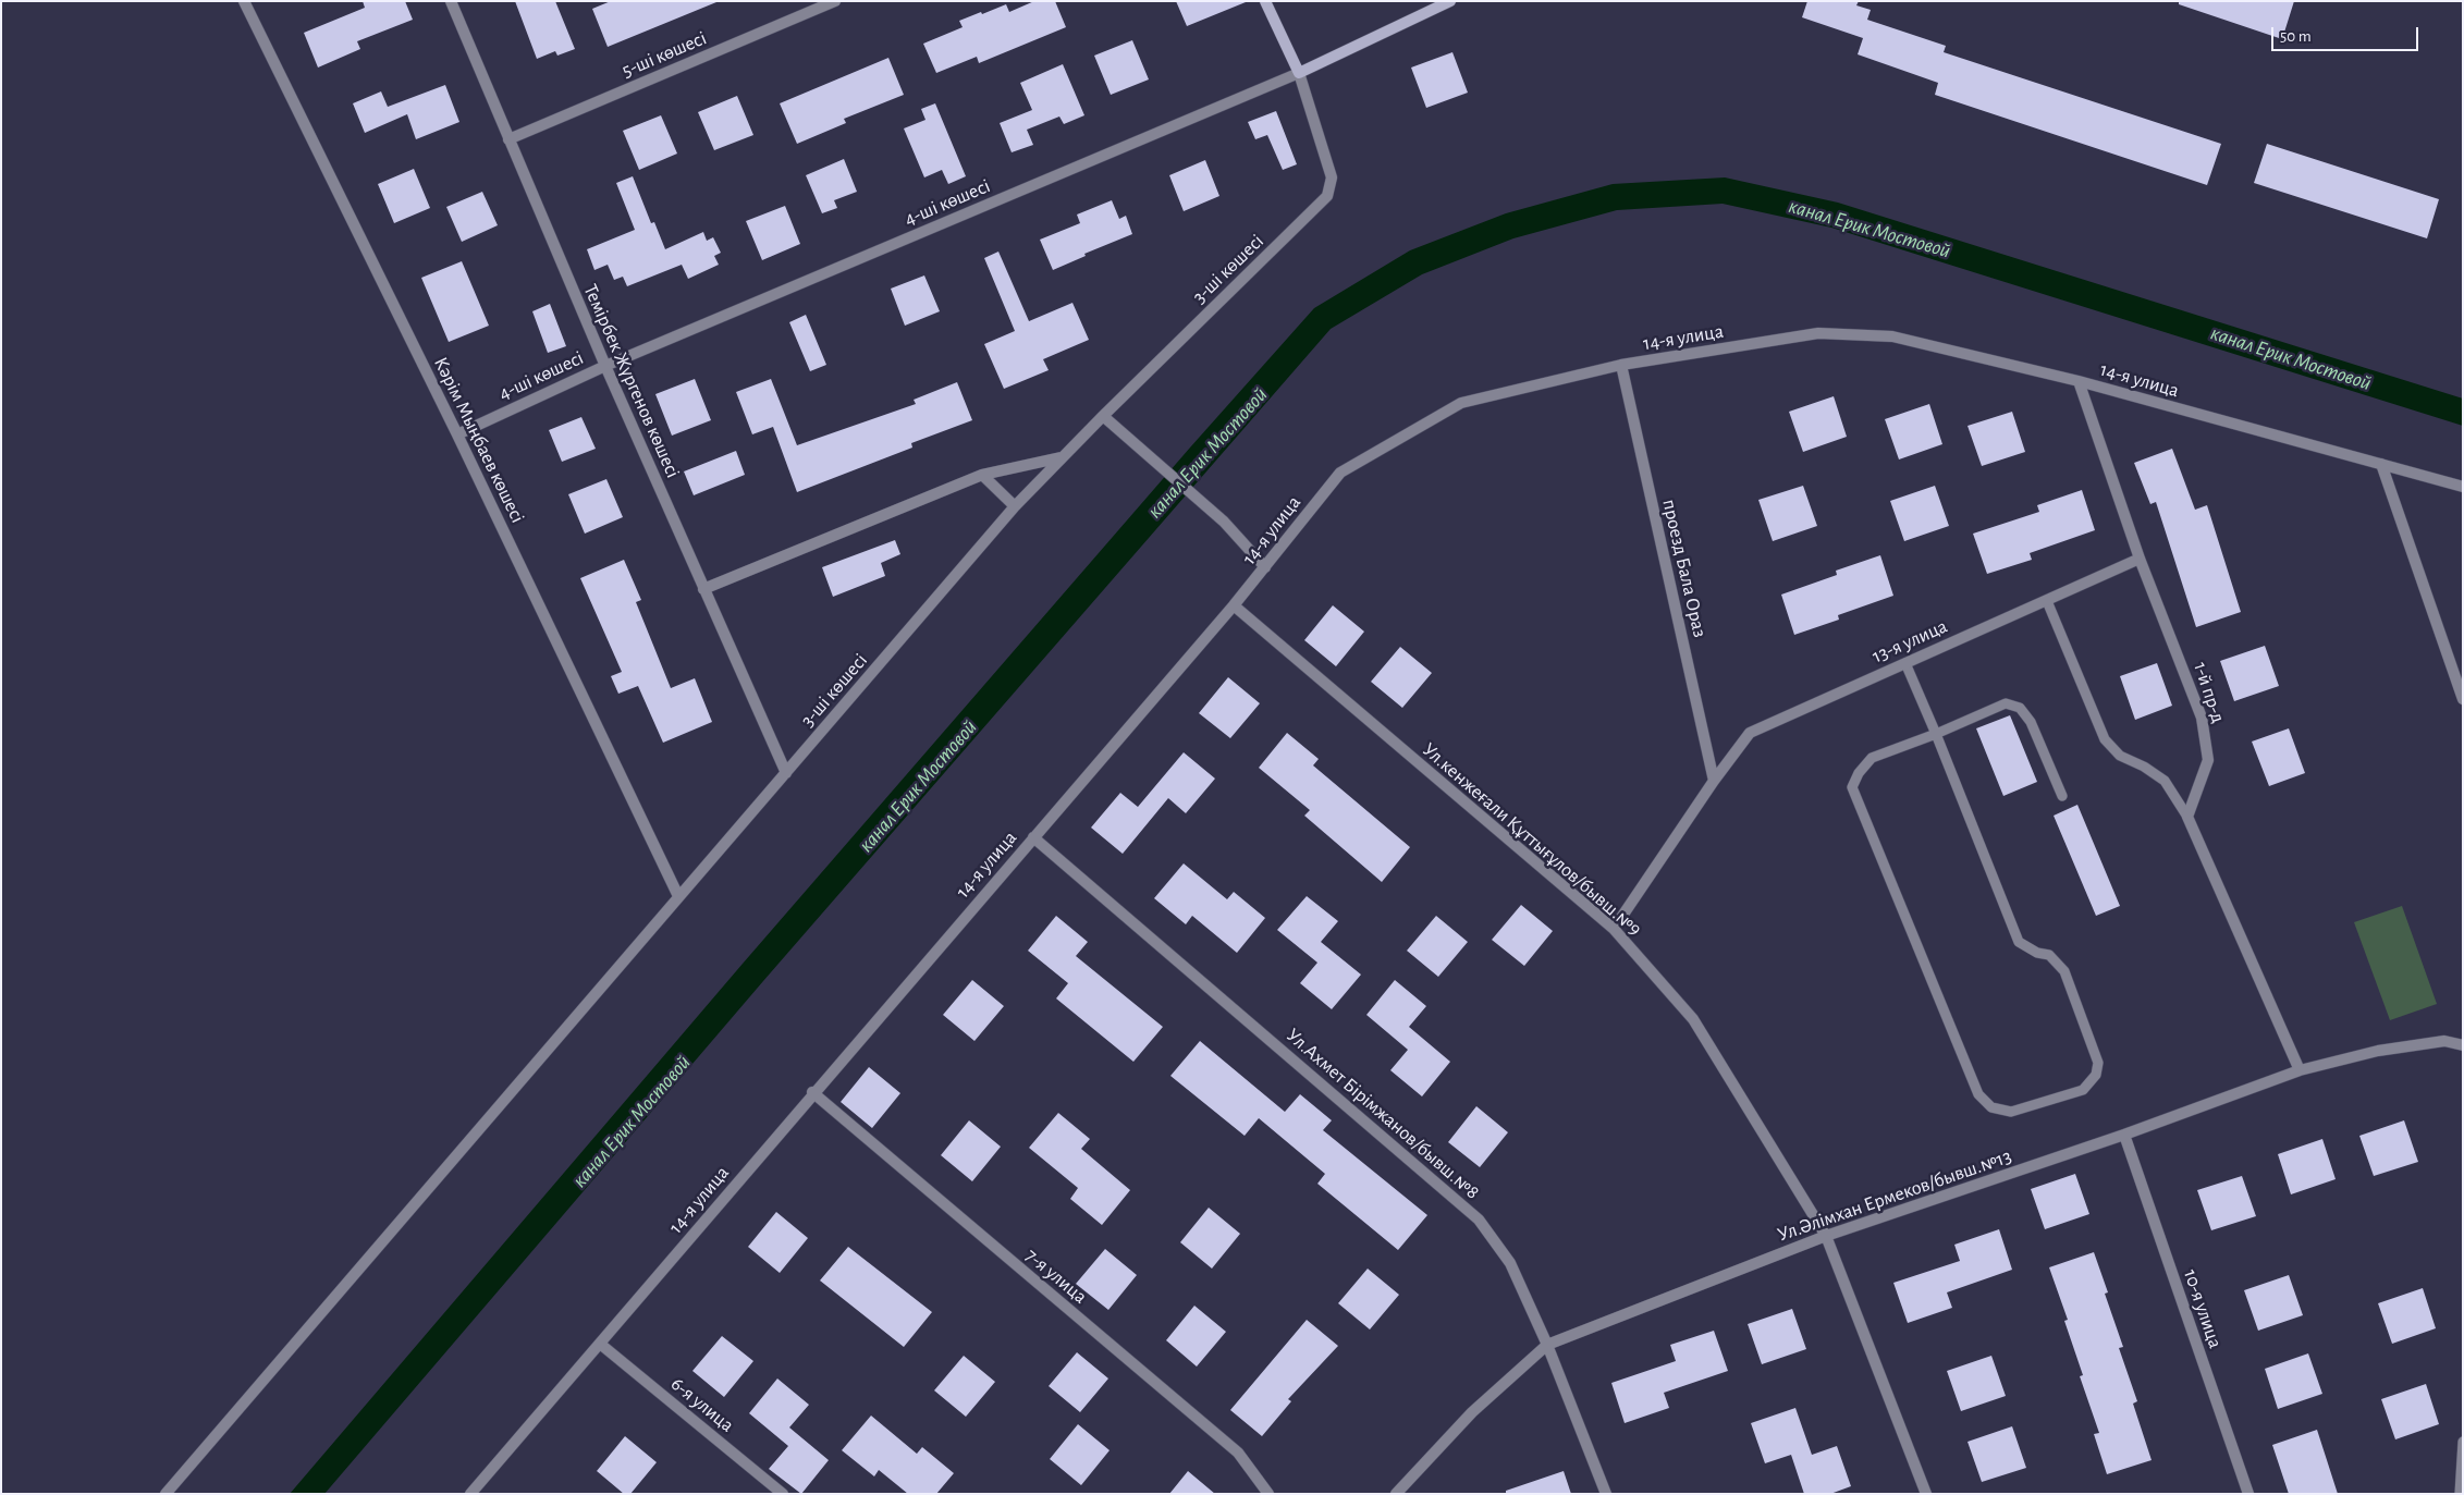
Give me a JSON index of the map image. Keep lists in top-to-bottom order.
{
  "streets": {
    "street": [
      "5-ші көшесі",
      "4-ші көшесі",
      "3-ші көшесі",
      "14-я улица",
      "Темірбек Жүргенов көшесі",
      "Кәрім Мыңбаев көшесі",
      "проезд Бала Ораз",
      "13-я улица",
      "1-й пр-д",
      "Ул.кенжеғали Құттығұлов/бывш.№9",
      "Ул.Ахмет Бірімжанов/бывш.№8",
      "Ул.Әлімхан Ермеков/бывш.№13",
      "7-я улица",
      "10-я улица",
      "6-я улица"
    ]
  },
  "crossings": [
    ["5-ші көшесі", "Темірбек Жүргенов көшесі"],
    ["4-ші көшесі", "3-ші көшесі"],
    ["4-ші көшесі", "Темірбек Жүргенов көшесі"],
    ["4-ші көшесі", "Кәрім Мыңбаев көшесі"],
    ["3-ші көшесі", "Темірбек Жүргенов көшесі"],
    ["3-ші көшесі", "Кәрім Мыңбаев көшесі"],
    ["14-я улица", "проезд Бала Ораз"],
    ["14-я улица", "1-й пр-д"],
    ["14-я улица", "Ул.кенжеғали Құттығұлов/бывш.№9"],
    ["14-я улица", "Ул.Ахмет Бірімжанов/бывш.№8"],
    ["14-я улица", "7-я улица"],
    ["14-я улица", "6-я улица"],
    ["проезд Бала Ораз", "13-я улица"],
    ["13-я улица", "1-й пр-д"],
    ["13-я улица", "Ул.кенжеғали Құттығұлов/бывш.№9"],
    ["Ул.кенжеғали Құттығұлов/бывш.№9", "Ул.Әлімхан Ермеков/бывш.№13"],
    ["Ул.Ахмет Бірімжанов/бывш.№8", "Ул.Әлімхан Ермеков/бывш.№13"],
    ["Ул.Әлімхан Ермеков/бывш.№13", "10-я улица"]
  ],
  "water": ["канал Ерик Мостовой"],
  "scale_bar": "50 m"
}
